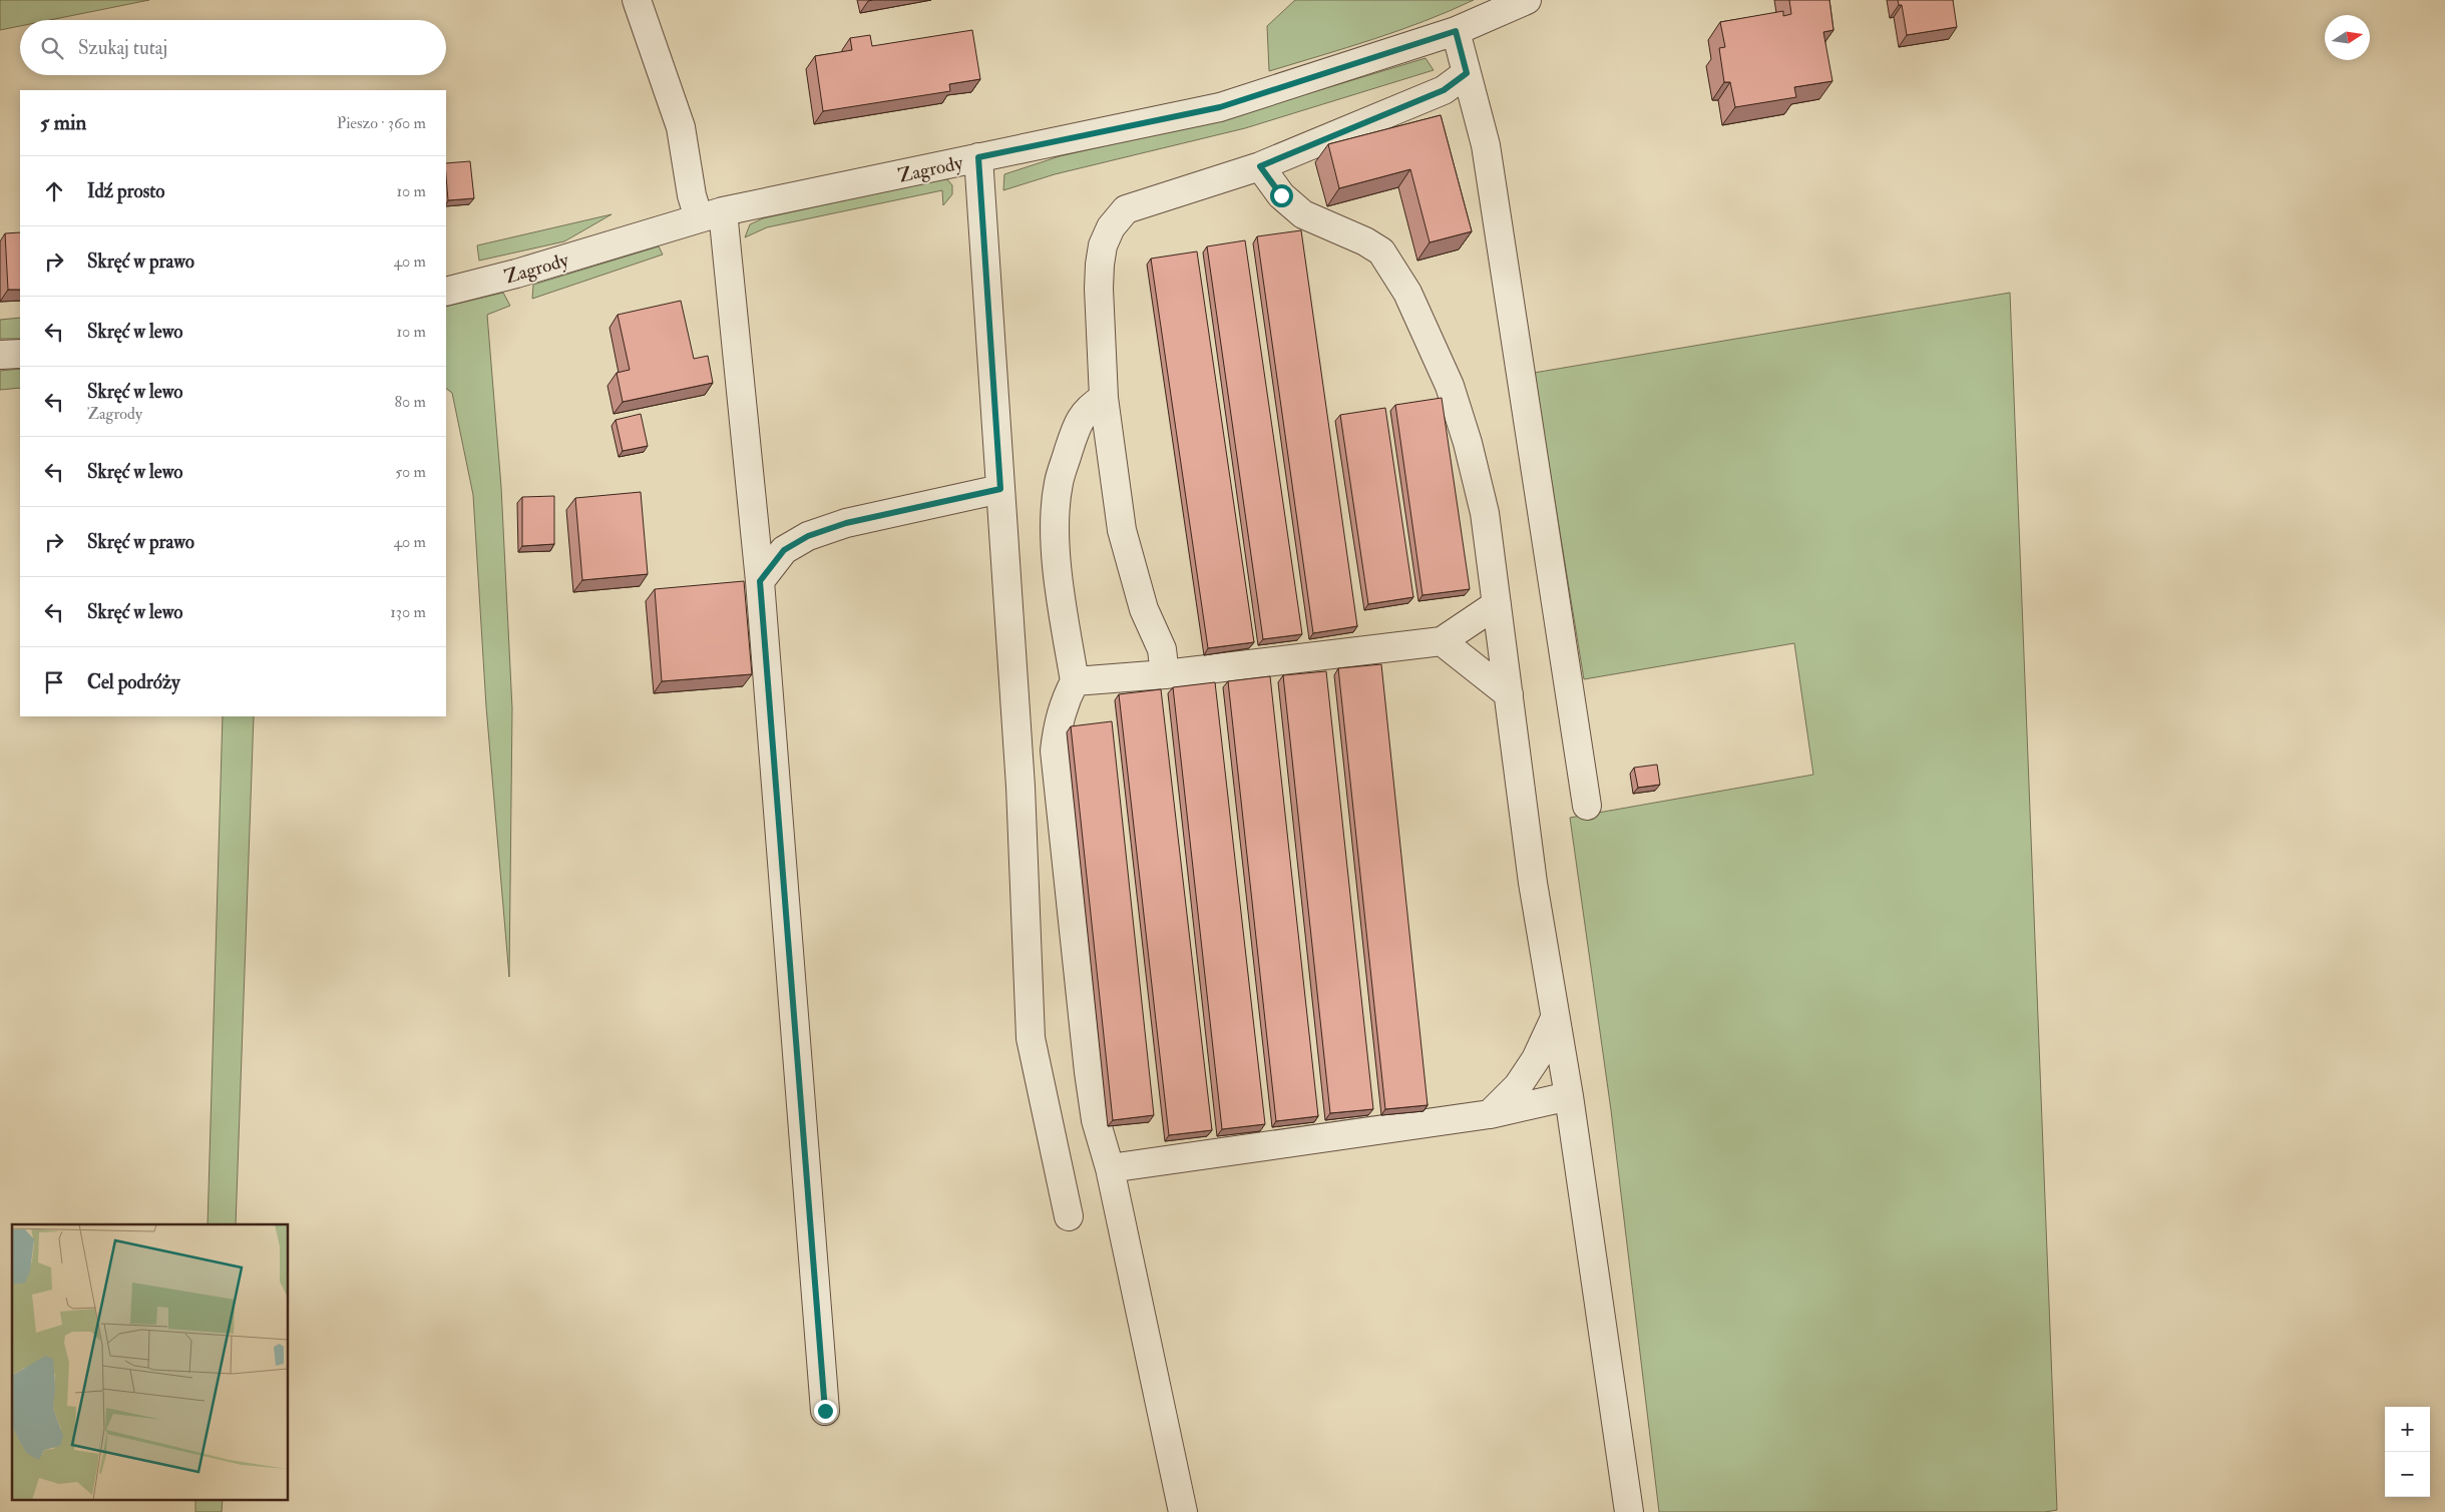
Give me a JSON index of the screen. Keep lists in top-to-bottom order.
{
  "streets": {
    "street": ["Zagrody"]
  },
  "north": "right",
  "page": {
    "search": "Szukaj tutaj",
    "heading": ["5 min", "Pieszo · 360 m"],
    "list": [
      ["Idź prosto", "10 m"],
      ["Skręć w prawo", "40 m"],
      ["Skręć w lewo", "10 m"],
      ["Skręć w lewo", "Zagrody", "80 m"],
      ["Skręć w lewo", "50 m"],
      ["Skręć w prawo", "40 m"],
      ["Skręć w lewo", "130 m"],
      "Cel podróży"
    ],
    "map_buttons": ["+", "−"]
  }
}
